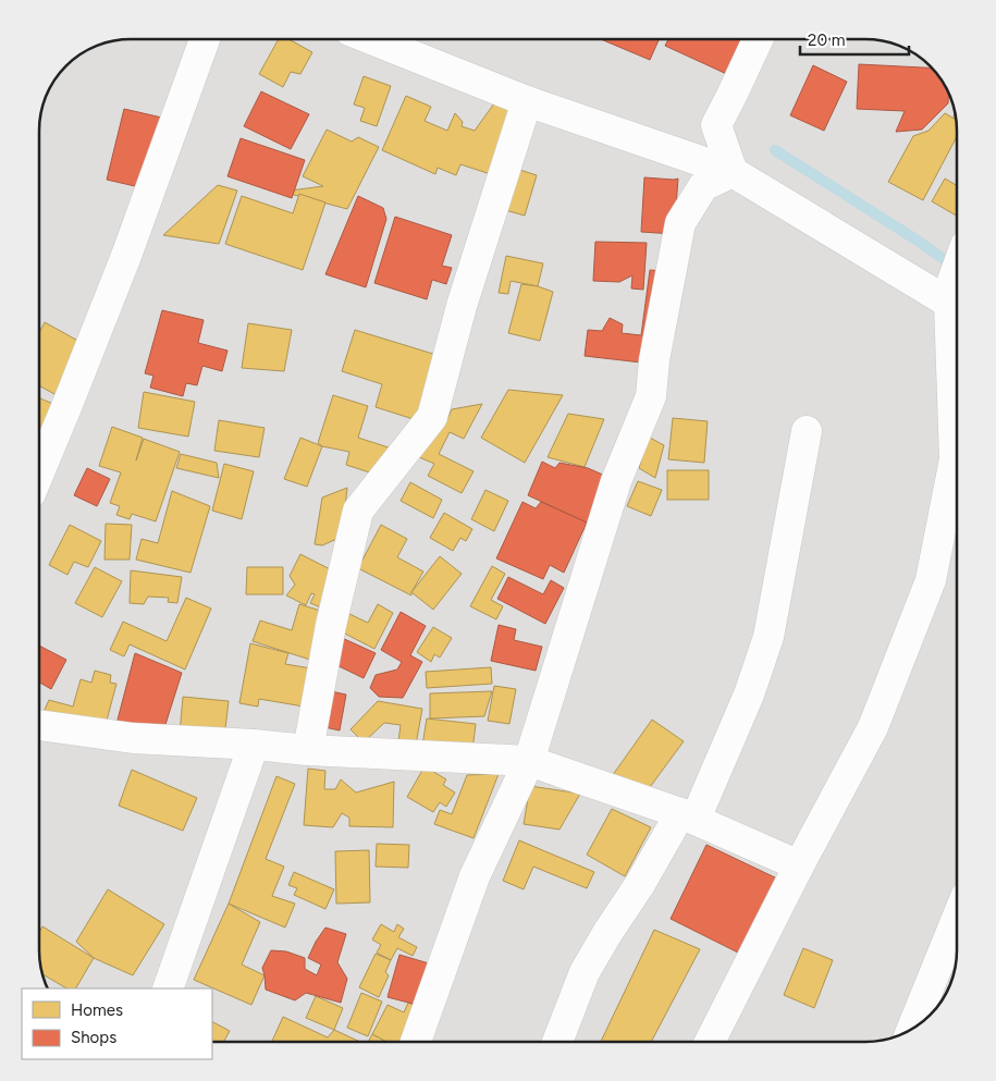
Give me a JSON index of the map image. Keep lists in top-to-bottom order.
{
  "legend": ["Homes", "Shops"],
  "scale_bar": "20 m"
}
